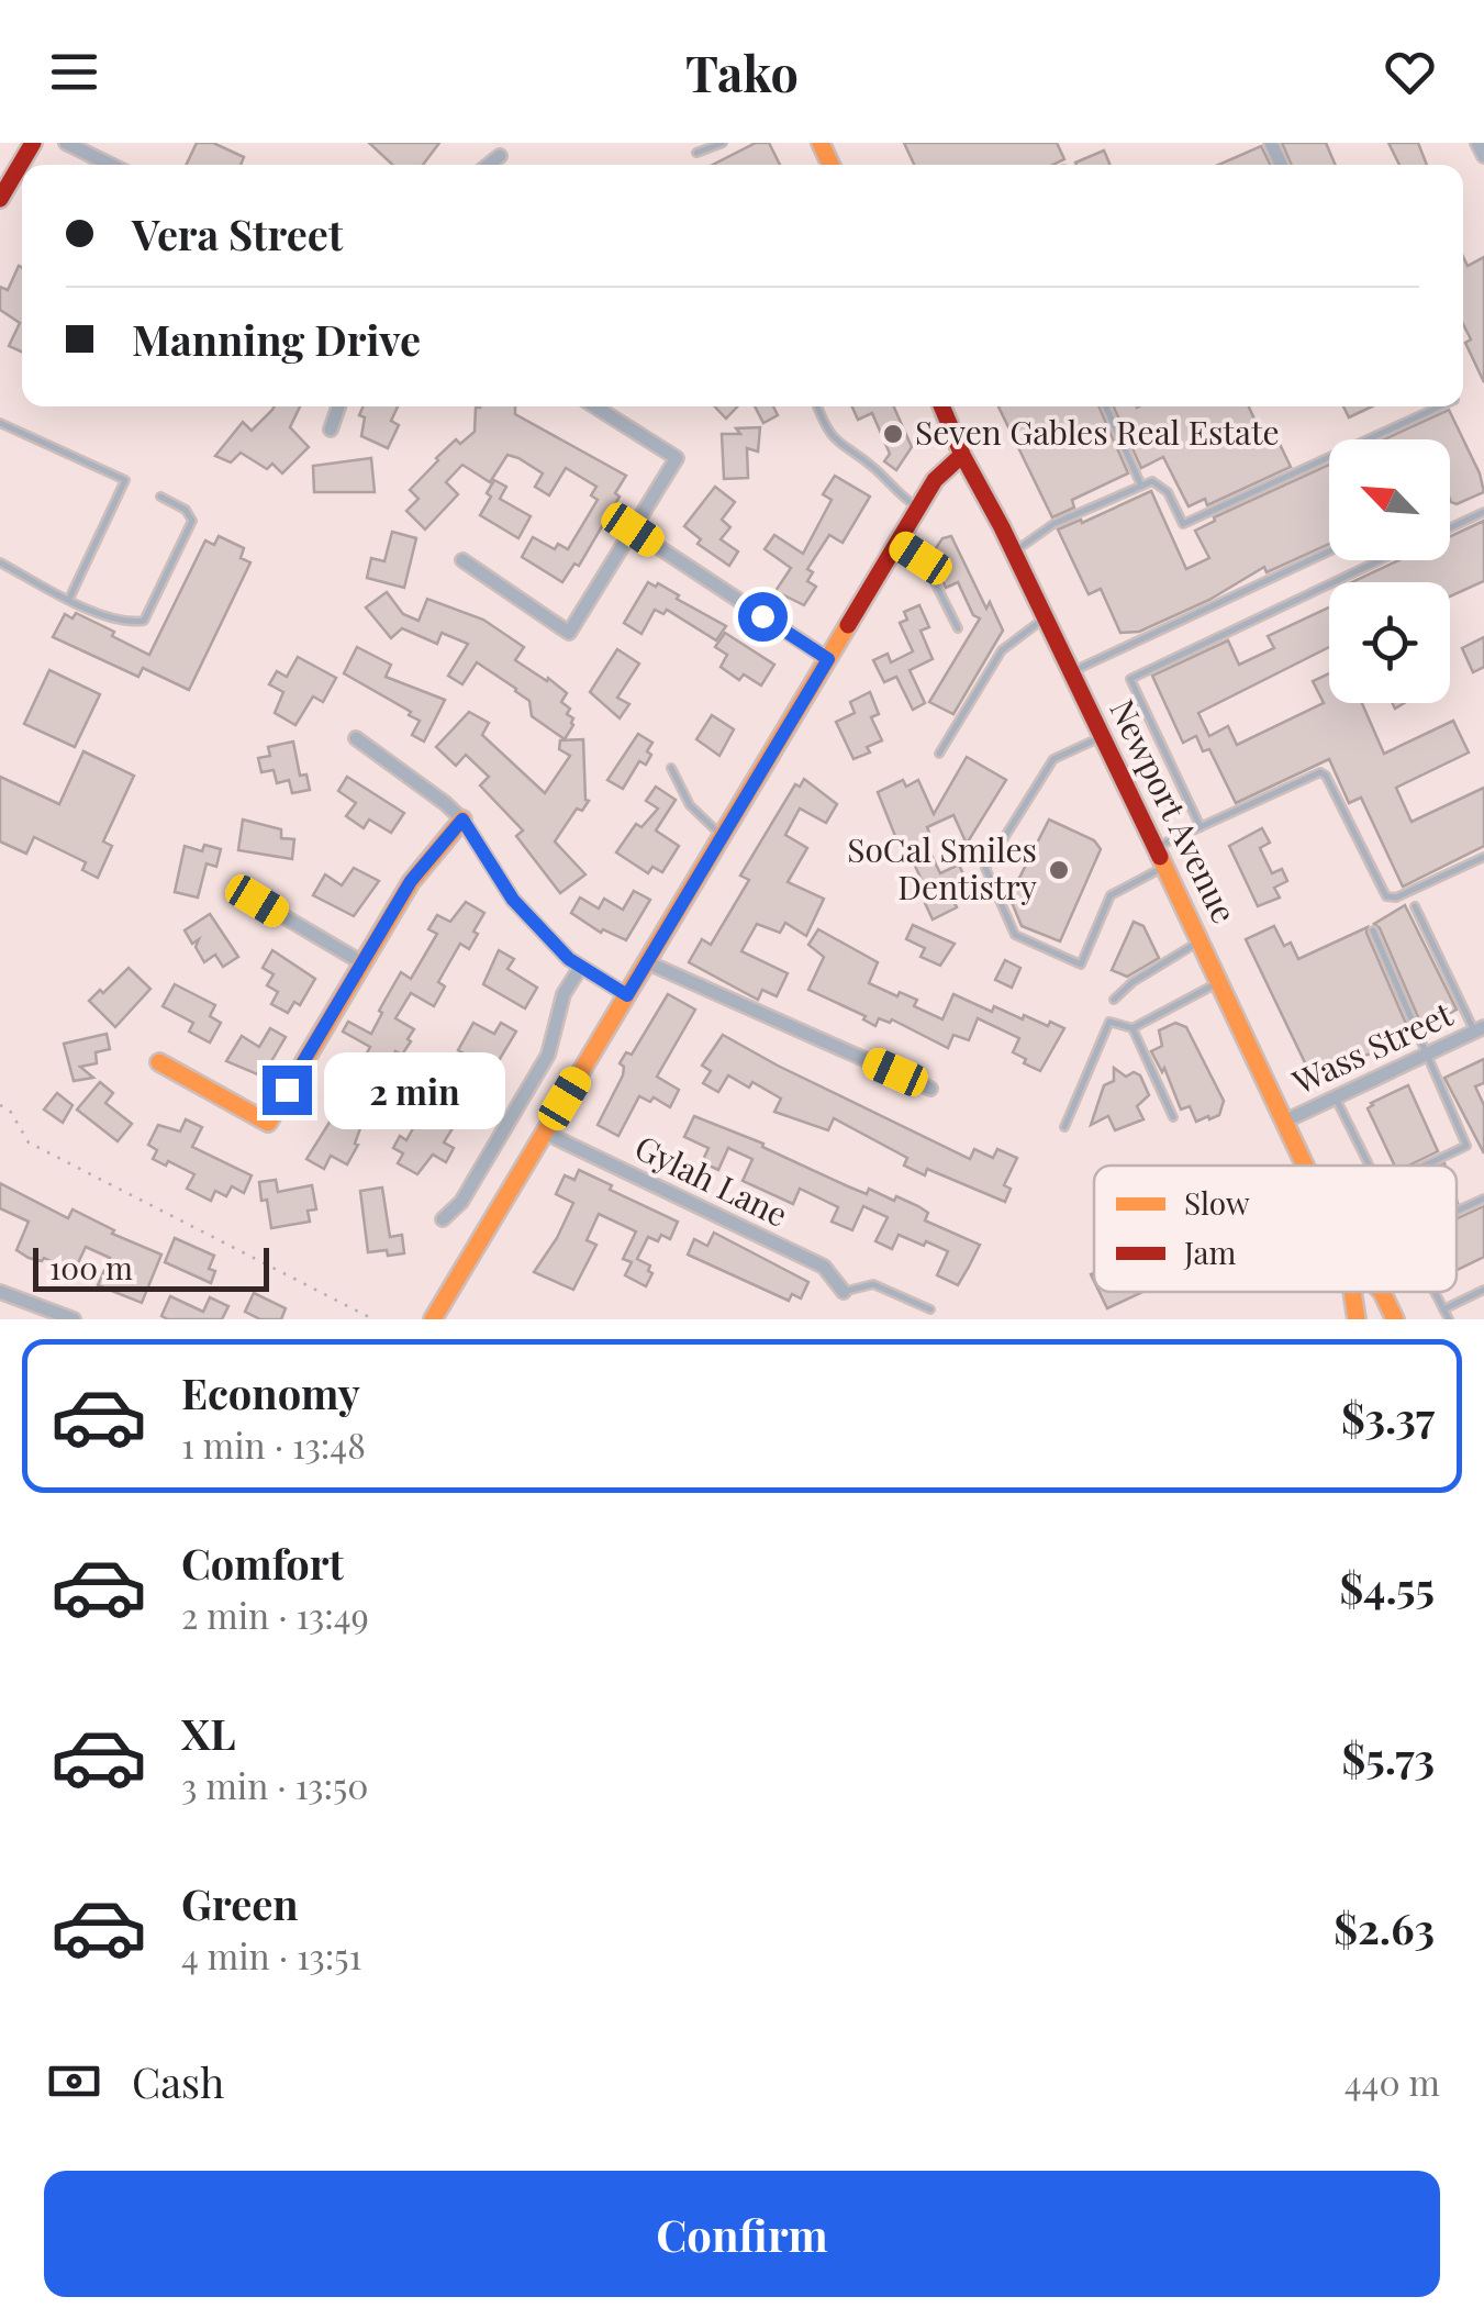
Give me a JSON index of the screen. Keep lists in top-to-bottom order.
{
  "streets": {
    "street": ["Newport Avenue", "Wass Street", "Gylah Lane"]
  },
  "crossings": [
    ["Newport Avenue", "Wass Street"]
  ],
  "places": ["Seven Gables Real Estate", "SoCal Smiles Dentistry"],
  "legend": ["Slow", "Jam"],
  "scale_bar": "100 m",
  "north": "top left",
  "page": {
    "header": "Tako",
    "banner": ["Vera Street", "Manning Drive"],
    "bubble": "2 min",
    "scale": "100 m",
    "list": [
      {
        "name": "Economy",
        "note": "1 min · 13:48",
        "value": "$3.37"
      },
      {
        "name": "Comfort",
        "note": "2 min · 13:49",
        "value": "$4.55"
      },
      {
        "name": "XL",
        "note": "3 min · 13:50",
        "value": "$5.73"
      },
      {
        "name": "Green",
        "note": "4 min · 13:51",
        "value": "$2.63"
      }
    ],
    "pay": ["Cash", "440 m"],
    "buttons": "Confirm"
  }
}
